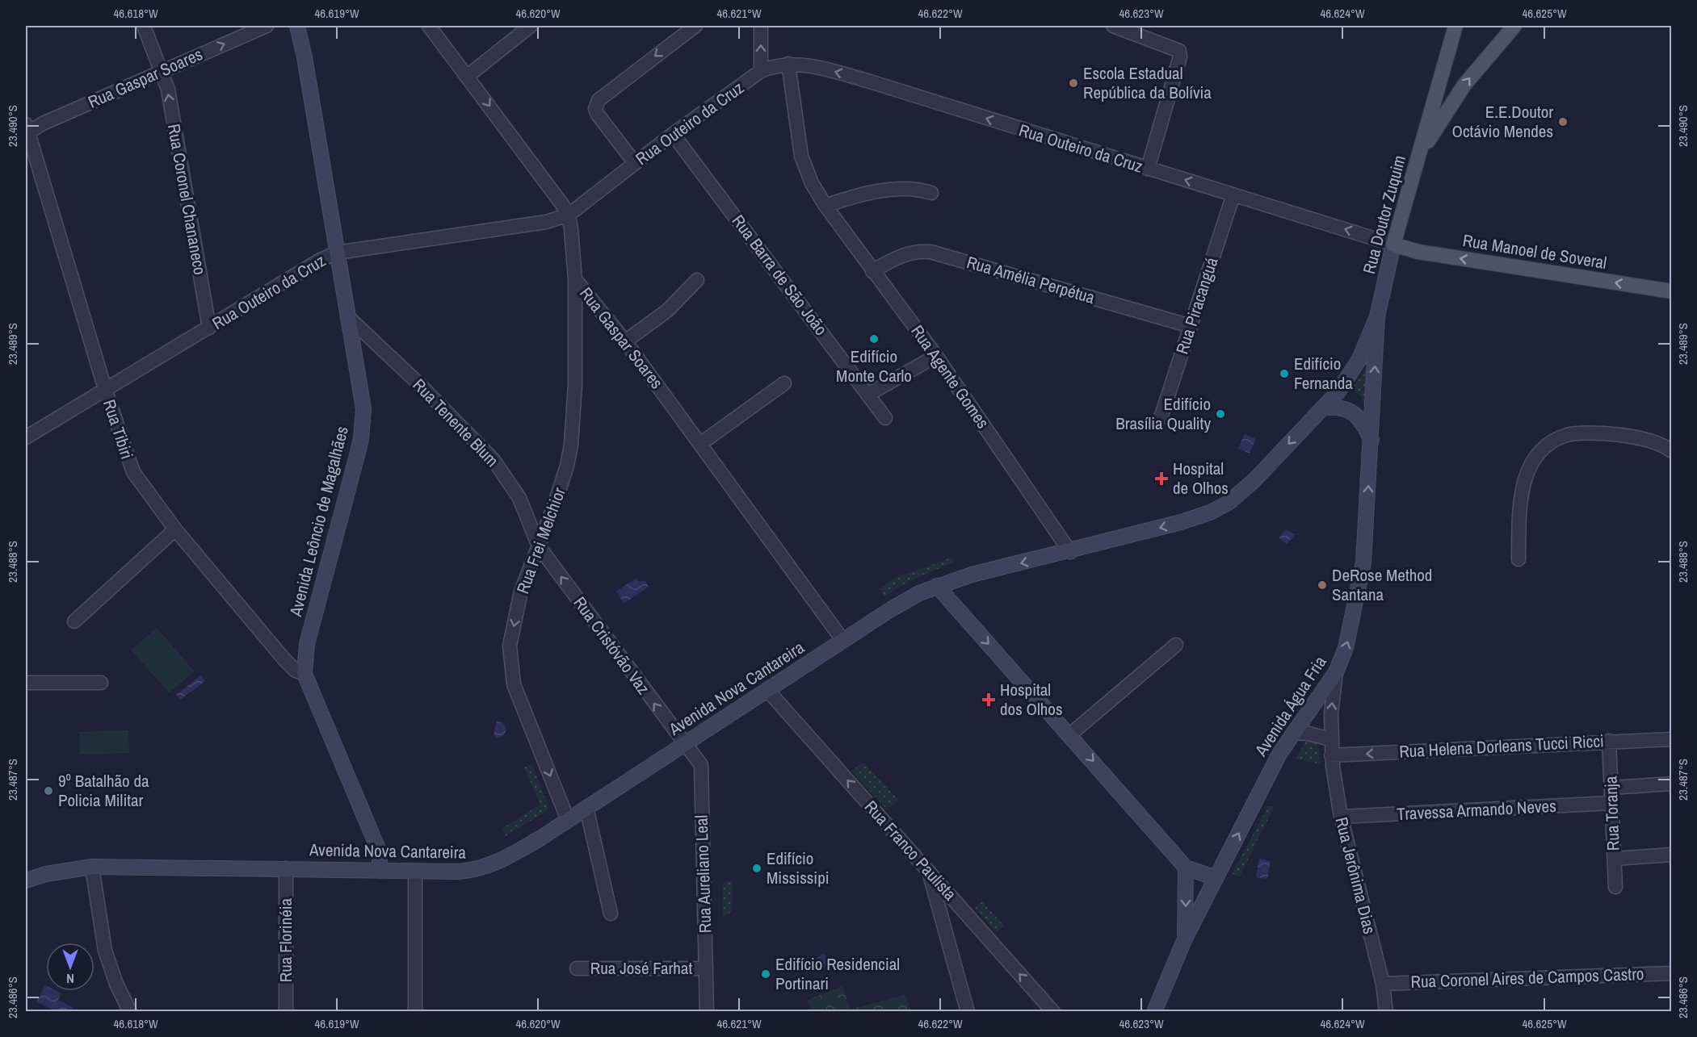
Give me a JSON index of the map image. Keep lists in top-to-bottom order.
{
  "streets": {
    "main road": [
      "Rua Doutor Zuquim",
      "Rua Manoel de Soveral",
      "Avenida Leôncio de Magalhães",
      "Avenida Nova Cantareira",
      "Avenida Água Fria"
    ],
    "street": [
      "Rua Gaspar Soares",
      "Rua Outeiro da Cruz",
      "Rua Coronel Chananeco",
      "Rua Barra de São João",
      "Rua Amélia Perpétua",
      "Rua Piracanguá",
      "Rua Agente Gomes",
      "Rua Tenente Blum",
      "Rua Tibiri",
      "Rua Frei Melchior",
      "Rua Cristóvão Vaz",
      "Rua Helena Dorleans Tucci Ricci",
      "Travessa Armando Neves",
      "Rua Toranja",
      "Rua Franco Paulista",
      "Rua Aureliano Leal",
      "Rua Jerônima Dias",
      "Rua Florinéia",
      "Rua José Farhat",
      "Rua Coronel Aires de Campos Castro"
    ]
  },
  "crossings": [
    ["Rua Gaspar Soares", "Rua Outeiro da Cruz"],
    ["Rua Gaspar Soares", "Rua Coronel Chananeco"],
    ["Rua Gaspar Soares", "Rua Tibiri"],
    ["Rua Gaspar Soares", "Rua Frei Melchior"],
    ["Rua Gaspar Soares", "Avenida Nova Cantareira"],
    ["Rua Outeiro da Cruz", "Rua Coronel Chananeco"],
    ["Rua Outeiro da Cruz", "Rua Doutor Zuquim"],
    ["Rua Outeiro da Cruz", "Rua Manoel de Soveral"],
    ["Rua Outeiro da Cruz", "Rua Barra de São João"],
    ["Rua Outeiro da Cruz", "Rua Piracanguá"],
    ["Rua Outeiro da Cruz", "Rua Agente Gomes"],
    ["Rua Outeiro da Cruz", "Rua Tibiri"],
    ["Rua Outeiro da Cruz", "Avenida Leôncio de Magalhães"],
    ["Rua Doutor Zuquim", "Rua Manoel de Soveral"],
    ["Rua Doutor Zuquim", "Avenida Nova Cantareira"],
    ["Rua Doutor Zuquim", "Avenida Água Fria"],
    ["Rua Amélia Perpétua", "Rua Piracanguá"],
    ["Rua Amélia Perpétua", "Rua Agente Gomes"],
    ["Rua Agente Gomes", "Avenida Nova Cantareira"],
    ["Rua Tenente Blum", "Avenida Leôncio de Magalhães"],
    ["Rua Tenente Blum", "Rua Frei Melchior"],
    ["Rua Tenente Blum", "Rua Cristóvão Vaz"],
    ["Rua Tibiri", "Avenida Leôncio de Magalhães"],
    ["Avenida Leôncio de Magalhães", "Avenida Nova Cantareira"],
    ["Rua Frei Melchior", "Rua Cristóvão Vaz"],
    ["Rua Frei Melchior", "Avenida Nova Cantareira"],
    ["Rua Cristóvão Vaz", "Avenida Nova Cantareira"],
    ["Rua Cristóvão Vaz", "Rua Aureliano Leal"],
    ["Avenida Nova Cantareira", "Rua Franco Paulista"],
    ["Avenida Nova Cantareira", "Rua Aureliano Leal"],
    ["Avenida Nova Cantareira", "Rua Florinéia"],
    ["Avenida Água Fria", "Rua Jerônima Dias"],
    ["Rua Helena Dorleans Tucci Ricci", "Rua Toranja"],
    ["Rua Helena Dorleans Tucci Ricci", "Rua Jerônima Dias"],
    ["Travessa Armando Neves", "Rua Toranja"],
    ["Travessa Armando Neves", "Rua Jerônima Dias"],
    ["Rua Aureliano Leal", "Rua José Farhat"],
    ["Rua Jerônima Dias", "Rua Coronel Aires de Campos Castro"]
  ],
  "one_way": [
    "Rua Outeiro da Cruz",
    "Rua Coronel Chananeco",
    "Rua Manoel de Soveral",
    "Rua Frei Melchior",
    "Rua Cristóvão Vaz",
    "Rua Helena Dorleans Tucci Ricci",
    "Rua Franco Paulista"
  ],
  "places": {
    "other": [
      "Escola Estadual República da Bolívia",
      "E.E.Doutor Octávio Mendes",
      "Edifício Monte Carlo",
      "Edifício Fernanda",
      "Edifício Brasília Quality",
      "DeRose Method Santana",
      "9º Batalhão da Policia Militar",
      "Edifício Mississipi",
      "Edifício Residencial Portinari"
    ],
    "health": ["Hospital de Olhos", "Hospital dos Olhos"]
  },
  "north": "bottom",
  "coordinates": [
    "46.618°W",
    "46.619°W",
    "46.620°W",
    "46.621°W",
    "46.622°W",
    "46.623°W",
    "46.624°W",
    "46.625°W",
    "23.490°S",
    "23.489°S",
    "23.488°S",
    "23.487°S",
    "23.486°S"
  ]
}
